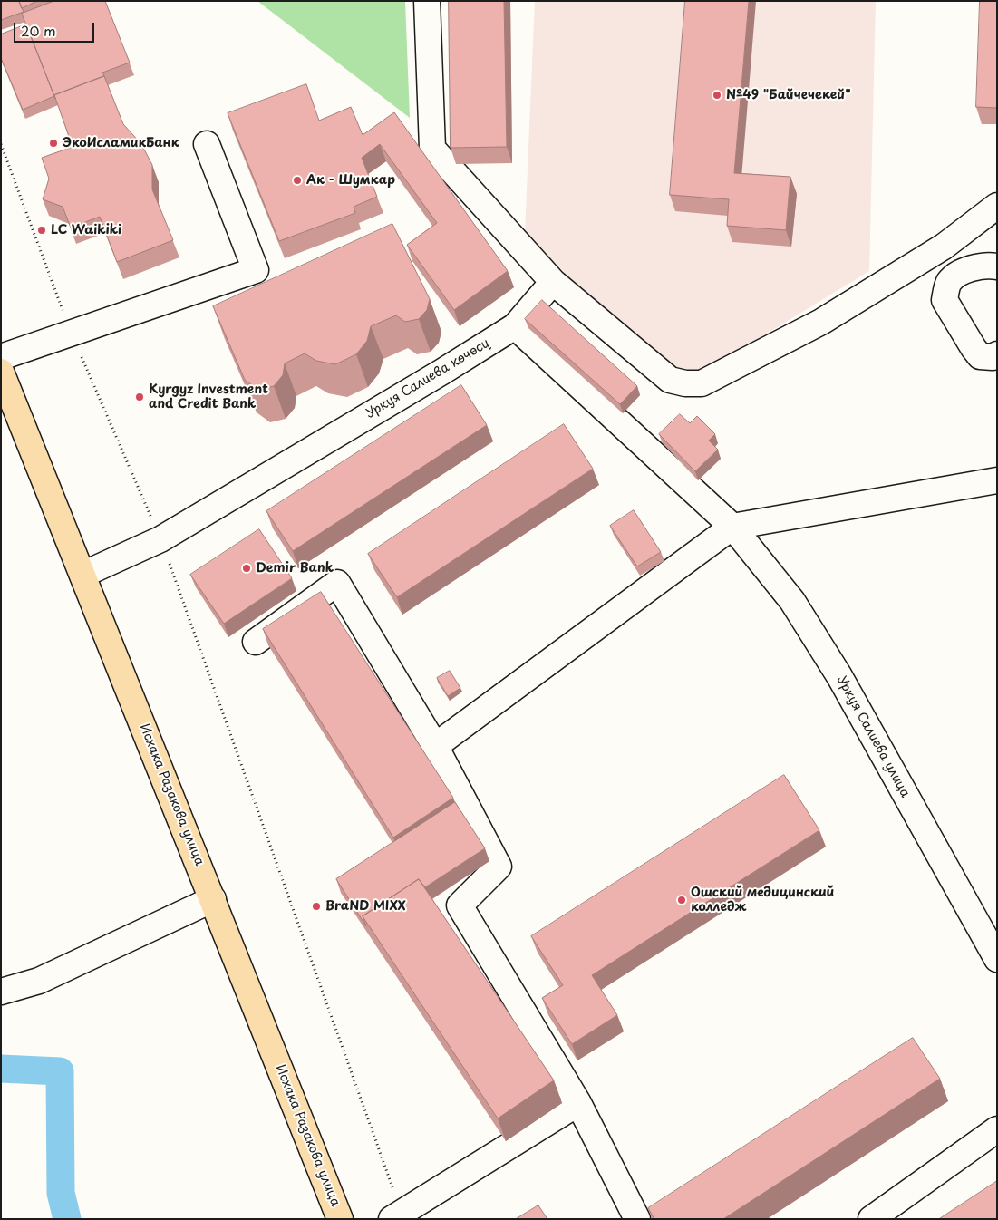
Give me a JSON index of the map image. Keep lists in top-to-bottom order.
{
  "streets": {
    "main road": ["Исхака Разакова улица"],
    "street": ["Уркуя Салиева көчөсү", "Уркуя Салиева улица"]
  },
  "crossings": [
    ["Уркуя Салиева көчөсү", "Исхака Разакова улица"]
  ],
  "places": [
    "№49 \"Байчечекей\"",
    "ЭкоИсламикБанк",
    "Ак - Шумкар",
    "LC Waikiki",
    "Kyrgyz Investment and Credit Bank",
    "Demir Bank",
    "Ошский медицинский колледж",
    "BraND MIXX"
  ],
  "scale_bar": "20 m"
}
